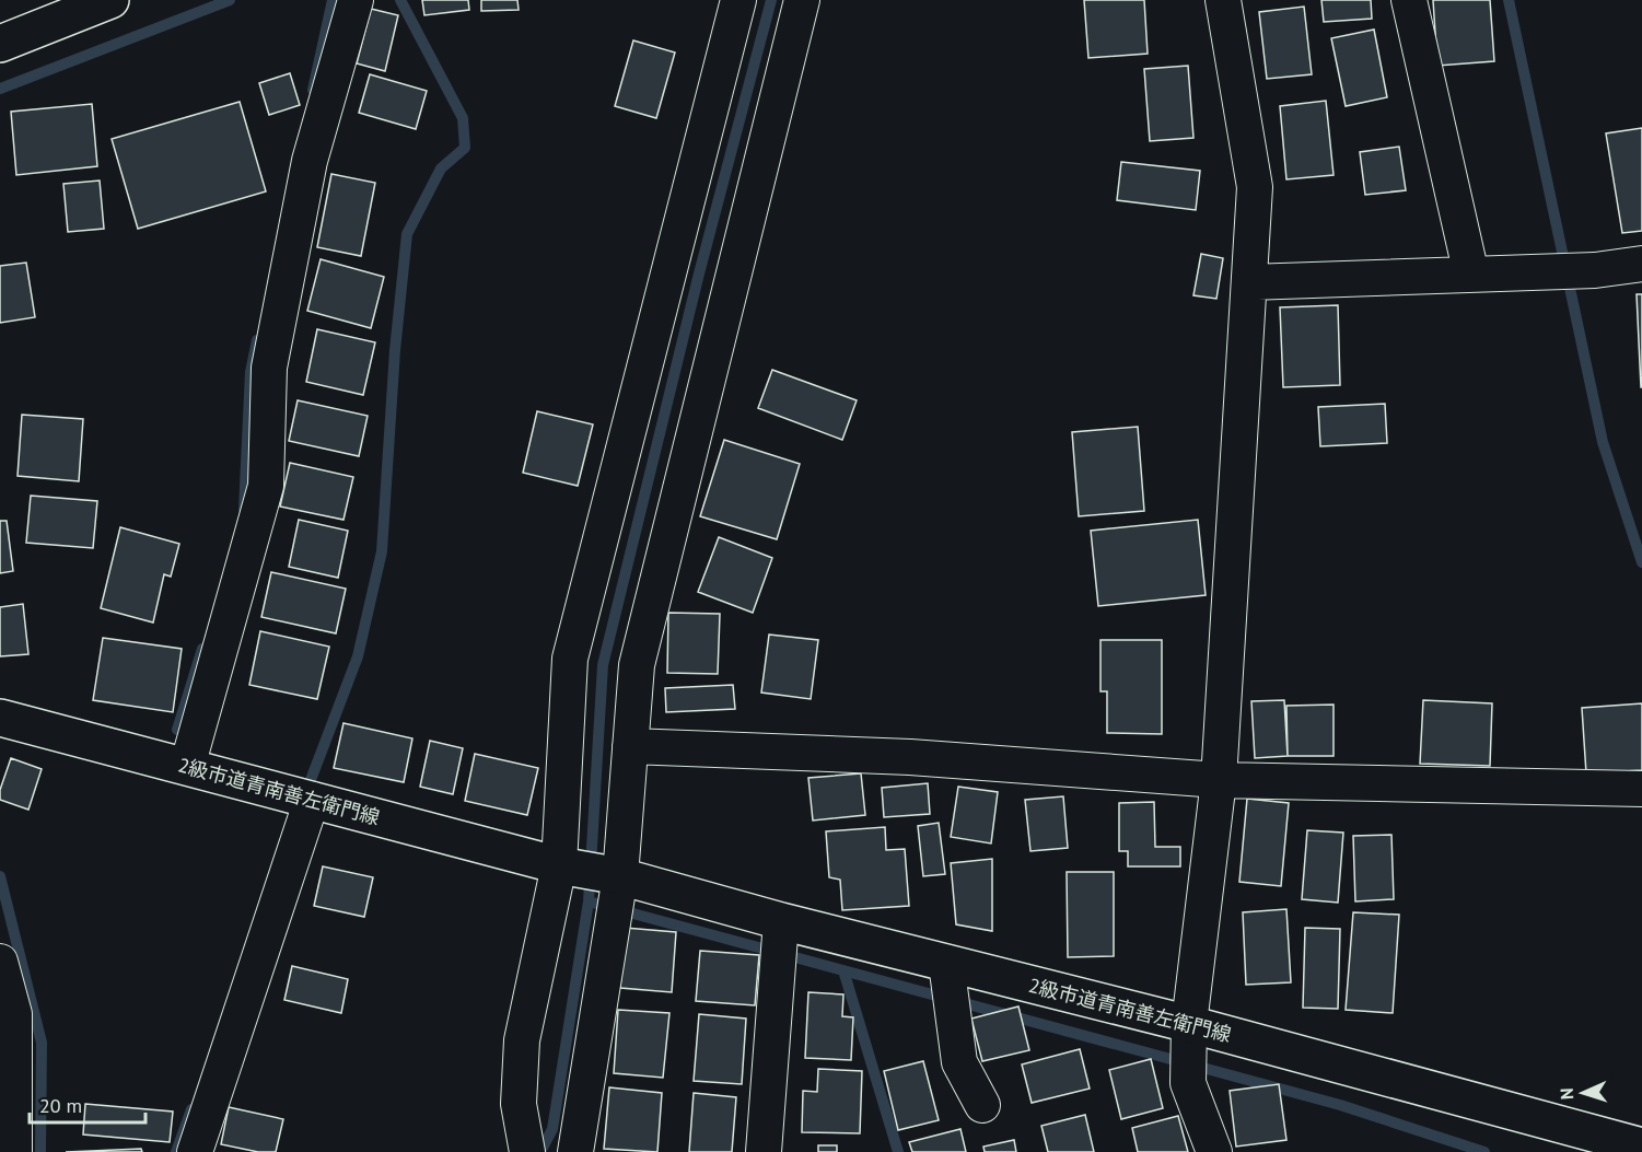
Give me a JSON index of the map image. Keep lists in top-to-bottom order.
{
  "streets": {
    "street": ["2級市道青南善左衛門線"]
  },
  "scale_bar": "20 m",
  "north": "left"
}
